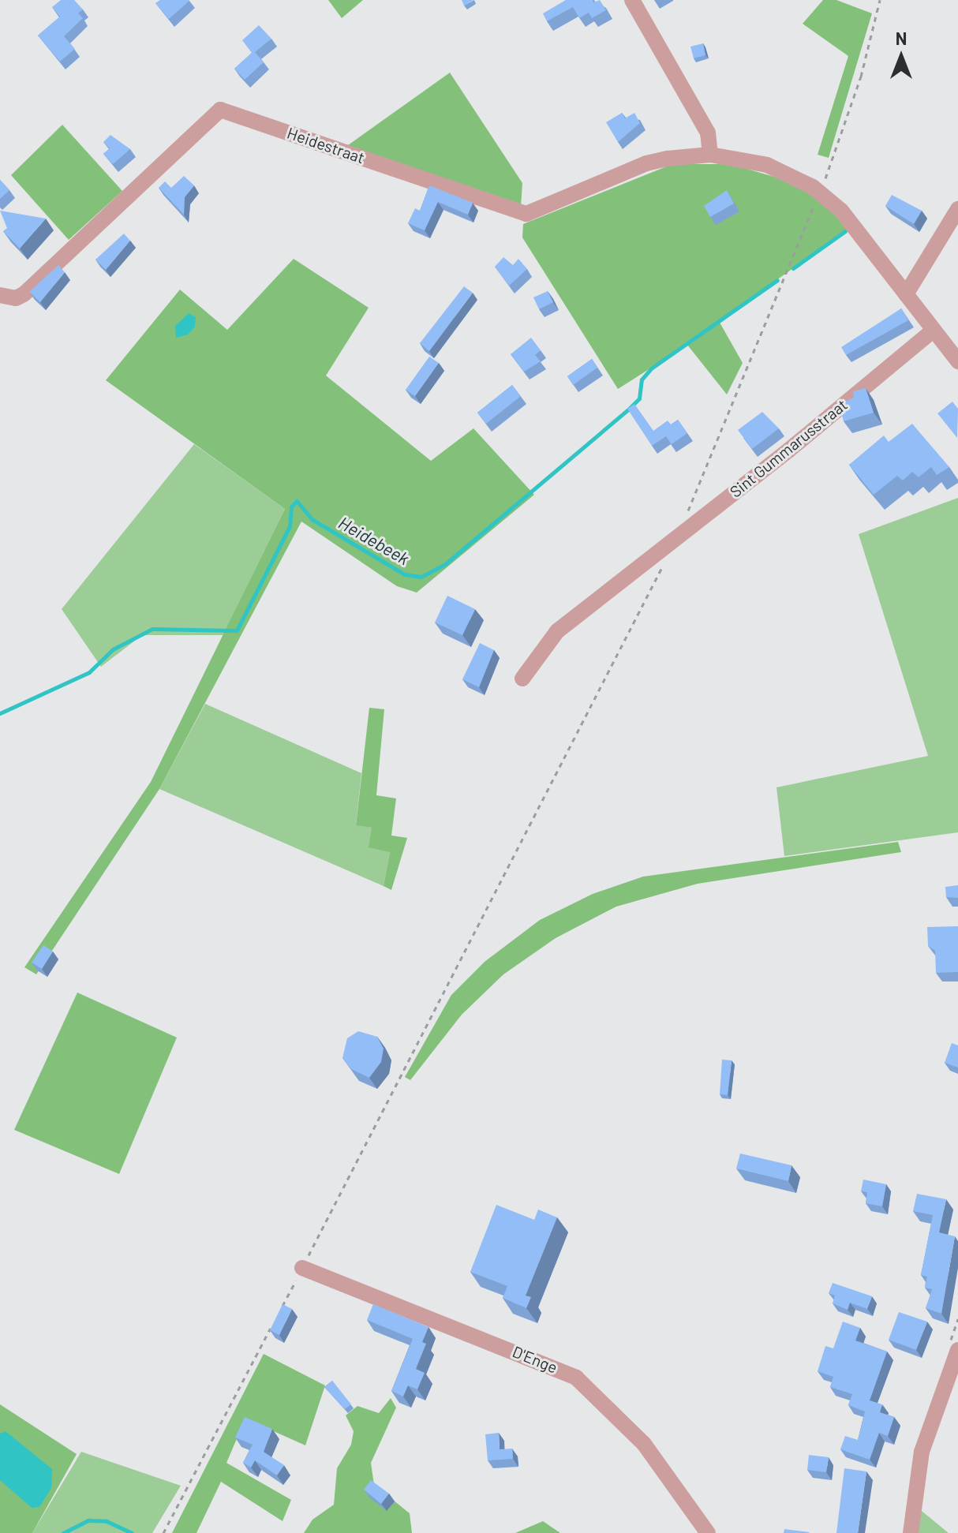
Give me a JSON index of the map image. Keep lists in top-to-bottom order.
{
  "streets": {
    "street": ["Heidestraat", "Sint Gummarusstraat", "D'Enge"]
  },
  "water": ["Heidebeek"],
  "north": "top"
}
